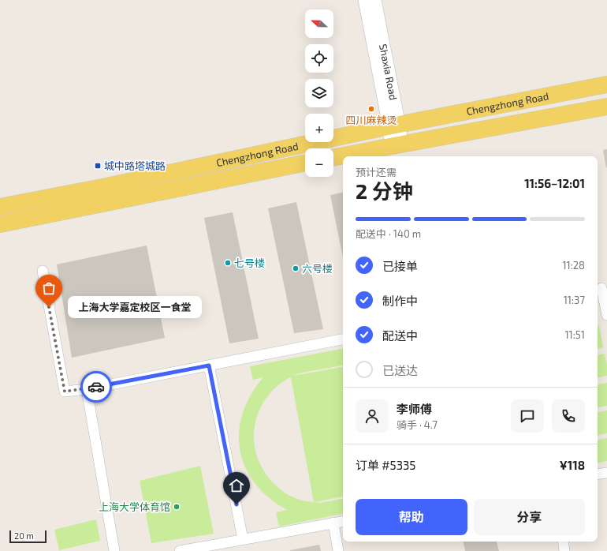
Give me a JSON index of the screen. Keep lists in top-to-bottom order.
{
  "streets": {
    "main road": ["Chengzhong Road"],
    "street": ["Shaxia Road"]
  },
  "crossings": [
    ["Shaxia Road", "Chengzhong Road"]
  ],
  "places": {
    "other": [
      "四川麻辣烫",
      "七号楼",
      "六号楼",
      "上海大学嘉定校区一食堂",
      "上海大学体育馆"
    ],
    "transit": ["城中路塔城路"]
  },
  "scale_bar": "20 m",
  "north": "left",
  "page": {
    "map_buttons": ["+", "−"],
    "heading": ["2 分钟", "预计还需", "11:56–12:01"],
    "panel": [
      "李师傅",
      "骑手 · 4.7",
      "订单 #5335",
      "¥118"
    ],
    "bar": "配送中 · 140 m",
    "list": [
      ["已接单", "11:28"],
      ["制作中", "11:37"],
      ["配送中", "11:51"],
      "已送达"
    ],
    "bubble": "上海大学嘉定校区一食堂",
    "buttons": ["帮助", "分享"],
    "scale": "20 m"
  }
}
